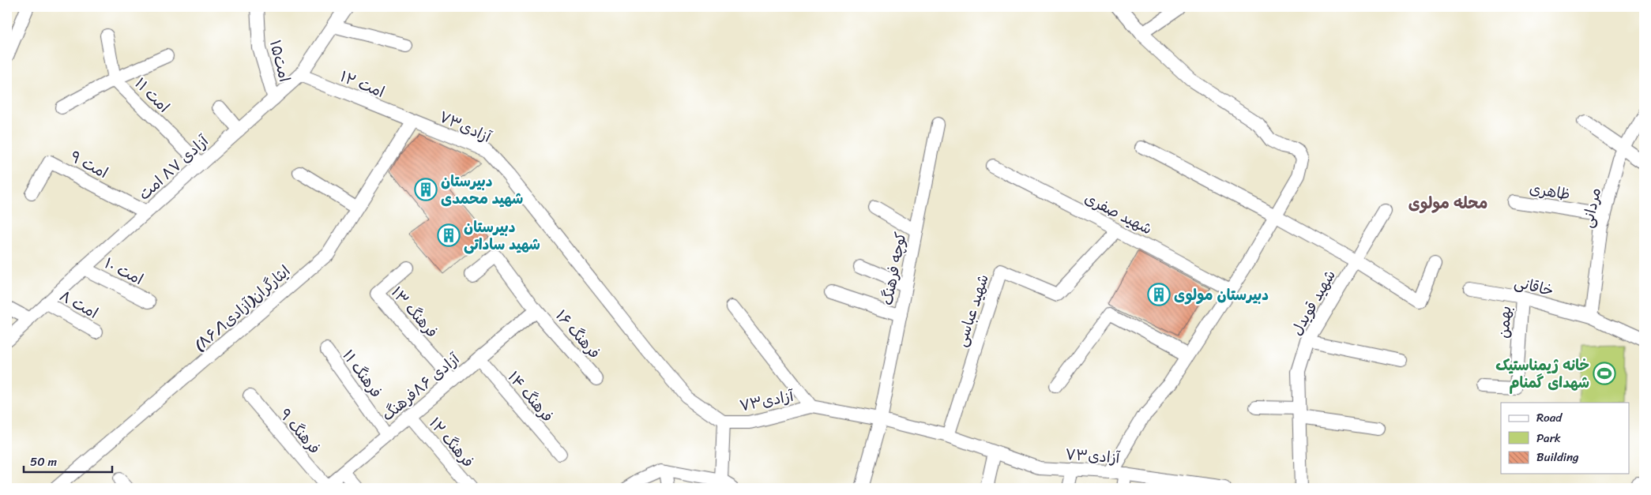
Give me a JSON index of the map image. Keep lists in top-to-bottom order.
{
  "streets": {
    "street": [
      "امت۱۵",
      "امت ۱۲",
      "امت ۱۱",
      "آزادی۷۳",
      "امت ۹",
      "آزادی ۸۷ امت",
      "ظاهری",
      "مردانی",
      "شهید صفری",
      "کوچه فرهنگ",
      "امت ۱۰",
      "خاقانی",
      "شهید قویدل",
      "امت ۸",
      "ایثارگران(آزادی۸۶/۱)",
      "شهید عباسی",
      "فرهنگ ۱۳",
      "بهمن",
      "فرهنگ ۱۶",
      "فرهنگ ۱۱",
      "آزادی ۸۶فرهنگ",
      "فرهنگ ۱۴",
      "فرهنگ ۹",
      "فرهنگ ۱۲"
    ]
  },
  "crossings": [
    ["امت۱۵", "آزادی ۸۷ امت"],
    ["امت ۱۲", "آزادی۷۳"],
    ["امت ۱۲", "آزادی ۸۷ امت"],
    ["امت ۱۲", "ایثارگران(آزادی۸۶/۱)"],
    ["امت ۱۱", "آزادی ۸۷ امت"],
    ["آزادی۷۳", "کوچه فرهنگ"],
    ["آزادی۷۳", "ایثارگران(آزادی۸۶/۱)"],
    ["آزادی۷۳", "شهید عباسی"],
    ["امت ۹", "آزادی ۸۷ امت"],
    ["آزادی ۸۷ امت", "امت ۱۰"],
    ["آزادی ۸۷ امت", "امت ۸"],
    ["ظاهری", "مردانی"],
    ["مردانی", "خاقانی"],
    ["شهید صفری", "شهید عباسی"],
    ["خاقانی", "بهمن"],
    ["فرهنگ ۱۳", "آزادی ۸۶فرهنگ"],
    ["فرهنگ ۱۶", "آزادی ۸۶فرهنگ"],
    ["فرهنگ ۱۱", "آزادی ۸۶فرهنگ"],
    ["آزادی ۸۶فرهنگ", "فرهنگ ۱۴"],
    ["آزادی ۸۶فرهنگ", "فرهنگ ۹"],
    ["آزادی ۸۶فرهنگ", "فرهنگ ۱۲"]
  ],
  "districts": ["محله مولوی"],
  "places": {
    "building": ["دبیرستان شهید محمدی", "دبیرستان شهید ساداتی", "دبیرستان مولوی"],
    "sports": ["خانه ژیمناستیک شهدای گمنام"]
  },
  "legend": ["Road", "Park", "Building"],
  "scale_bar": "50 m"
}
